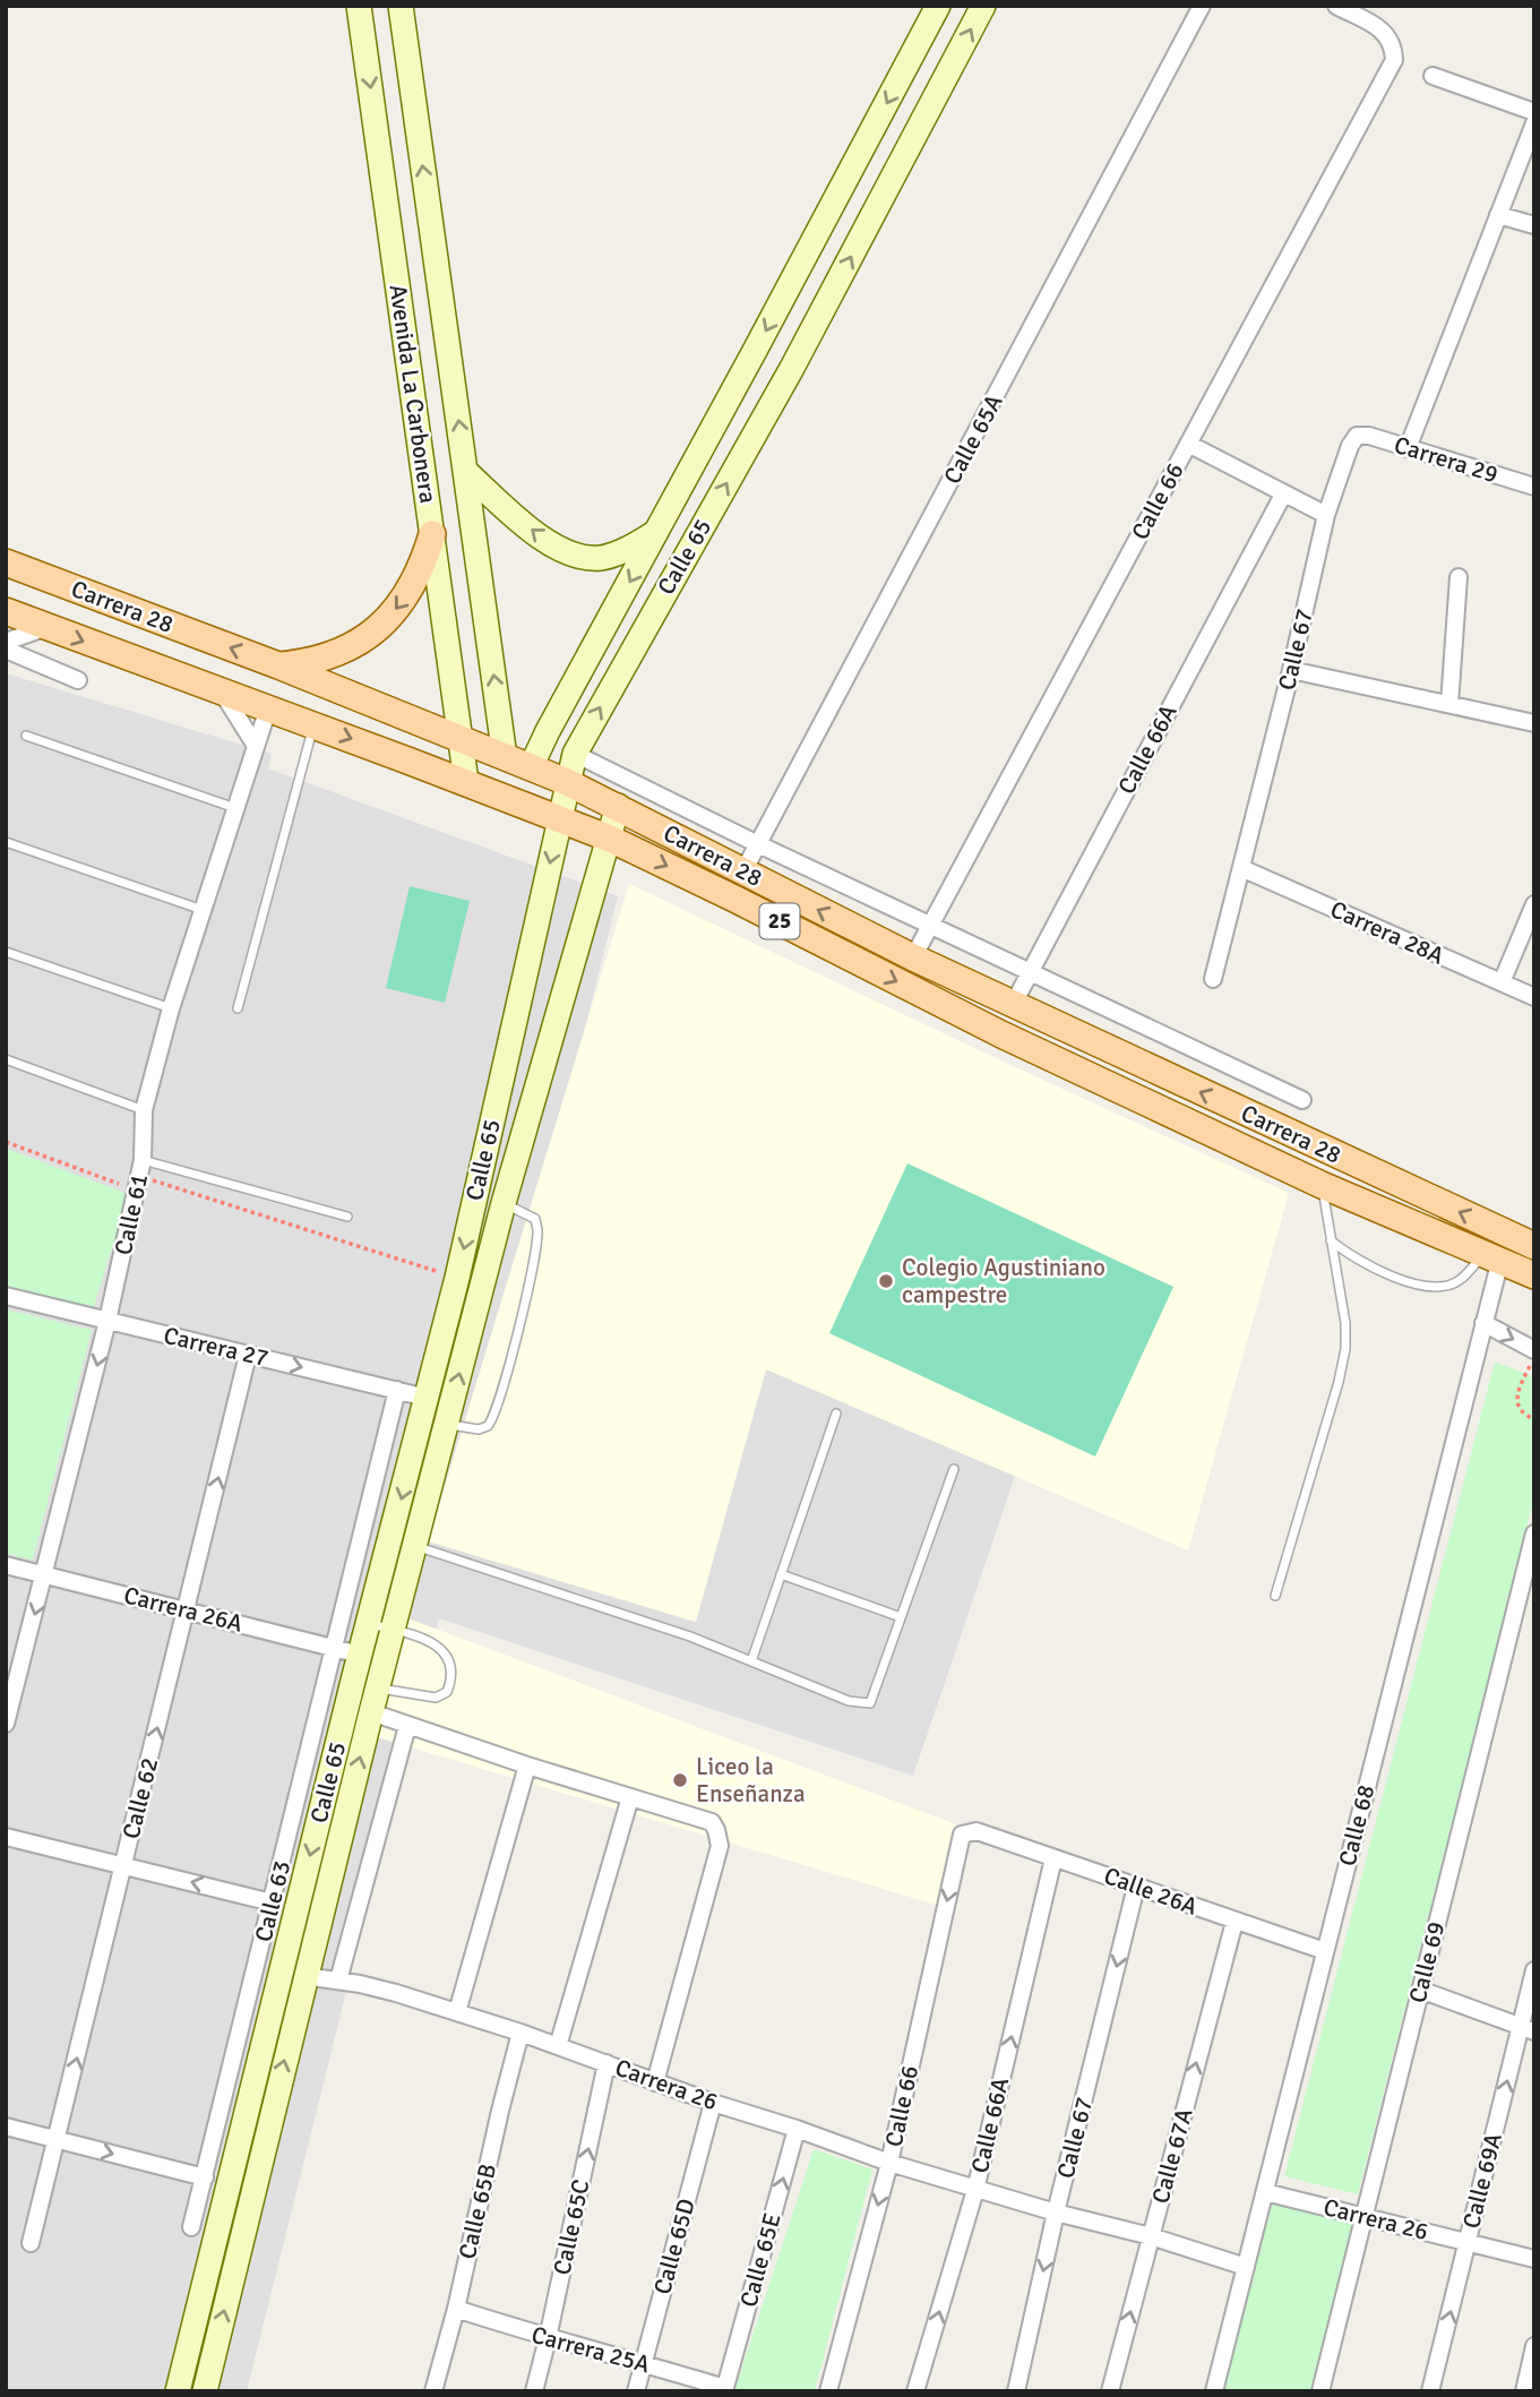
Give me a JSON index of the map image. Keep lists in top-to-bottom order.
{
  "streets": {
    "main road": ["Carrera 28", "25"],
    "street": [
      "Avenida La Carbonera",
      "Calle 65A",
      "Carrera 29",
      "Calle 66",
      "Calle 65",
      "Calle 67",
      "Calle 66A",
      "Carrera 28A",
      "Calle 61",
      "Carrera 27",
      "Carrera 26A",
      "Calle 62",
      "Calle 68",
      "Calle 26A",
      "Calle 63",
      "Calle 69",
      "Carrera 26",
      "Calle 67A",
      "Calle 69A",
      "Calle 65B",
      "Calle 65C",
      "Calle 65D",
      "Calle 65E",
      "Carrera 25A"
    ]
  },
  "crossings": [
    ["Avenida La Carbonera", "Carrera 28"],
    ["Calle 65A", "Carrera 28"],
    ["Carrera 29", "Calle 67"],
    ["Calle 66", "Carrera 28"],
    ["Calle 66", "Calle 26A"],
    ["Calle 66", "Carrera 26"],
    ["Calle 65", "Carrera 28"],
    ["Calle 65", "Carrera 27"],
    ["Calle 65", "Carrera 26A"],
    ["Calle 65", "Carrera 26"],
    ["Carrera 28", "Calle 66A"],
    ["Carrera 28", "Calle 61"],
    ["Carrera 28", "Calle 68"],
    ["Calle 67", "Carrera 28A"],
    ["Calle 67", "Calle 26A"],
    ["Calle 67", "Carrera 26"],
    ["Calle 66A", "Calle 26A"],
    ["Calle 66A", "Carrera 26"],
    ["Calle 61", "Carrera 27"],
    ["Calle 61", "Carrera 26A"],
    ["Carrera 27", "Calle 62"],
    ["Carrera 27", "Calle 63"],
    ["Carrera 26A", "Calle 62"],
    ["Carrera 26A", "Calle 63"],
    ["Calle 68", "Calle 26A"],
    ["Calle 68", "Carrera 26"],
    ["Calle 26A", "Calle 67A"],
    ["Calle 69", "Carrera 26"],
    ["Carrera 26", "Calle 67A"],
    ["Carrera 26", "Calle 69A"],
    ["Carrera 26", "Calle 65B"],
    ["Carrera 26", "Calle 65C"],
    ["Carrera 26", "Calle 65D"],
    ["Carrera 26", "Calle 65E"],
    ["Calle 65B", "Carrera 25A"],
    ["Calle 65C", "Carrera 25A"],
    ["Calle 65D", "Carrera 25A"],
    ["Calle 65E", "Carrera 25A"]
  ],
  "one_way": [
    "Calle 67",
    "Calle 66A",
    "Calle 61",
    "Carrera 27",
    "Calle 62",
    "Calle 67A",
    "Calle 69A",
    "Calle 65C",
    "Calle 65E"
  ],
  "places": ["Colegio Agustiniano campestre", "Liceo la Enseñanza"]
}
